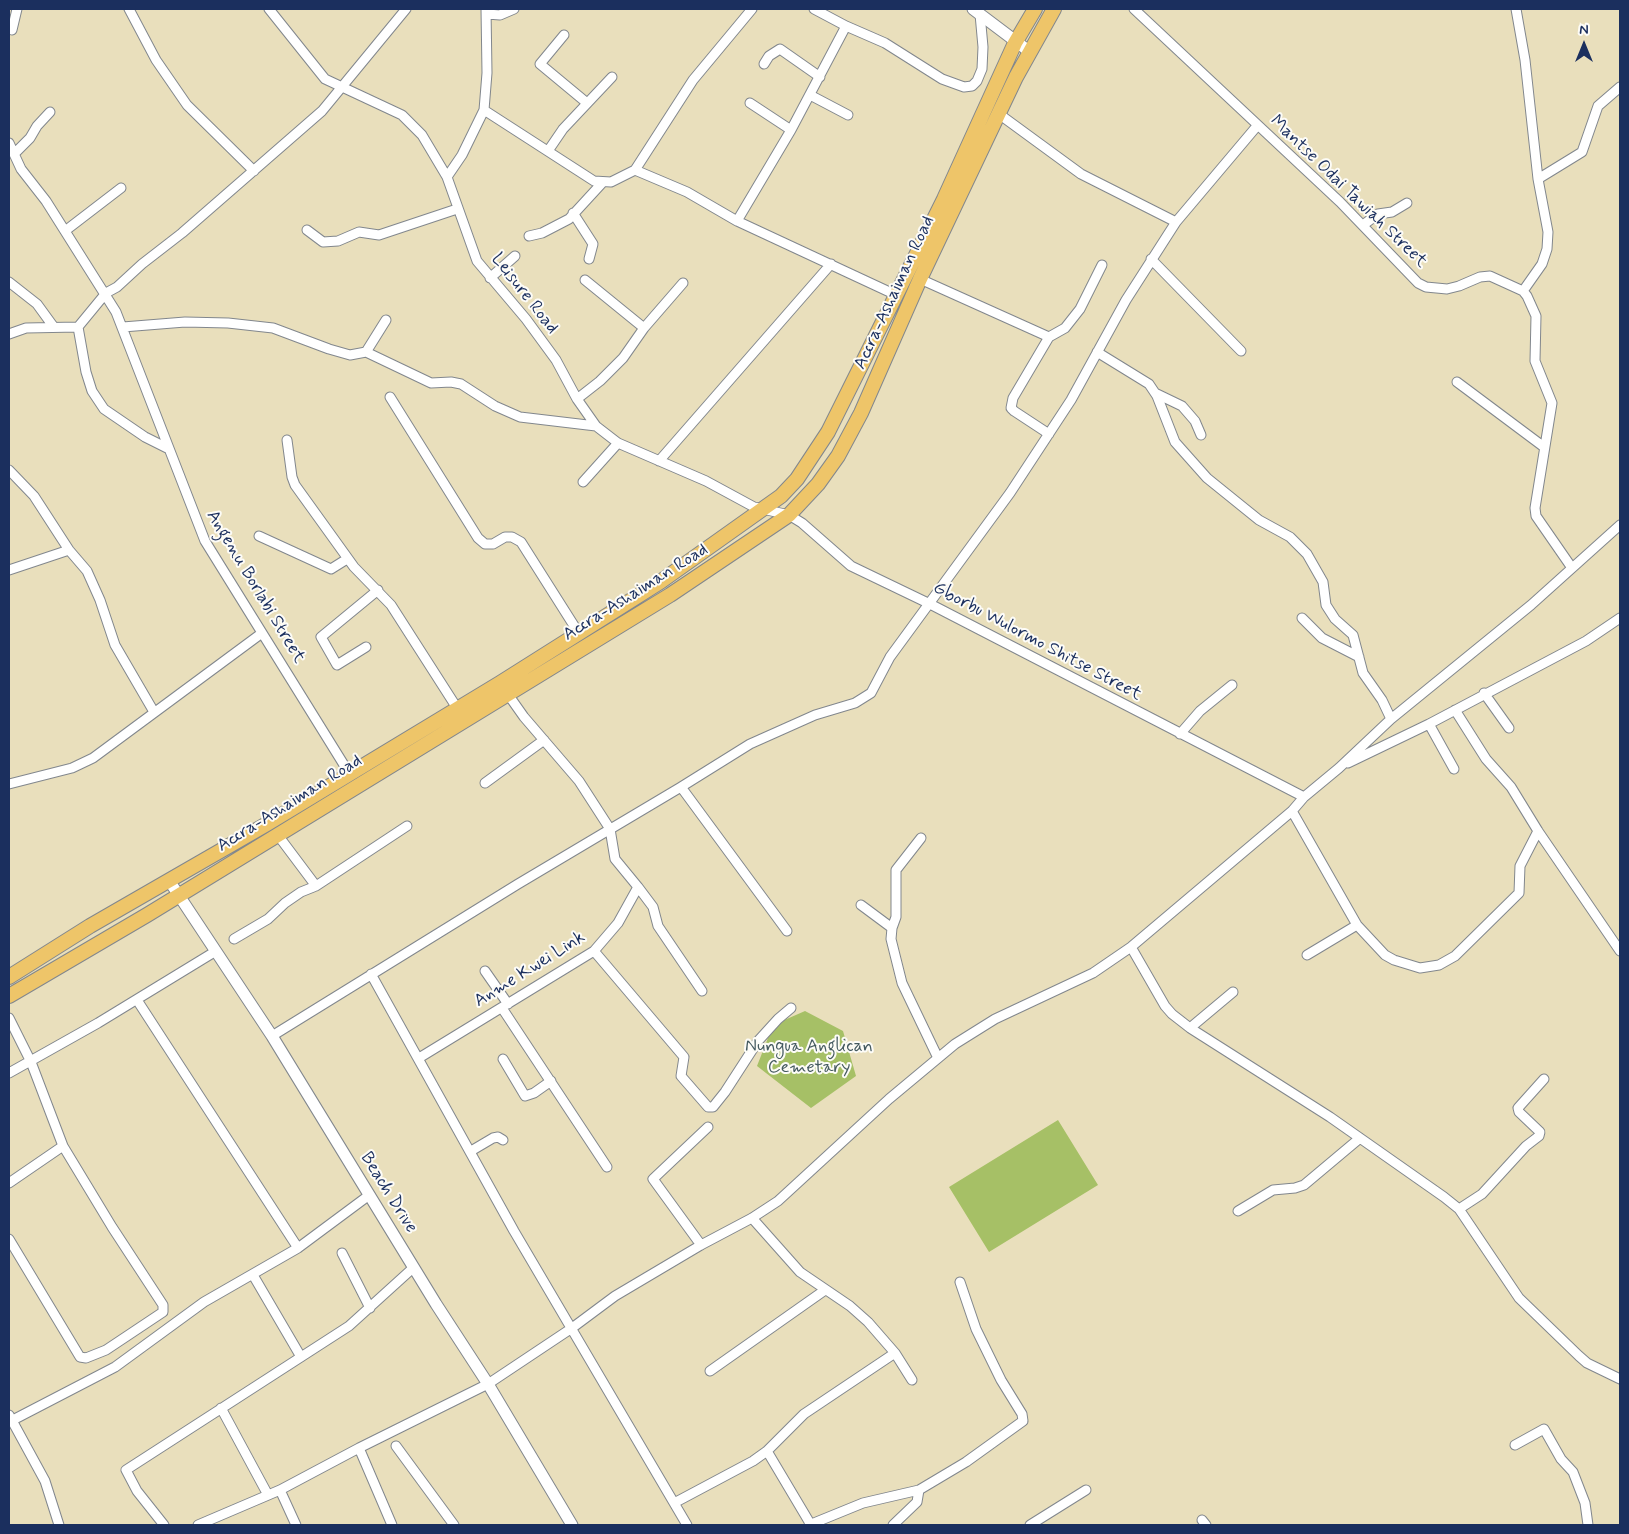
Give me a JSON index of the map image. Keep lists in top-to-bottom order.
{
  "streets": {
    "main road": ["Accra-Ashaiman Road"],
    "street": [
      "Mantse Odai Tawiah Street",
      "Leisure Road",
      "Angenu Borlabi Street",
      "Gborbu Wulormo Shitse Street",
      "Anme Kwei Link",
      "Beach Drive"
    ]
  },
  "crossings": [
    ["Accra-Ashaiman Road", "Leisure Road"],
    ["Accra-Ashaiman Road", "Angenu Borlabi Street"],
    ["Accra-Ashaiman Road", "Gborbu Wulormo Shitse Street"],
    ["Accra-Ashaiman Road", "Beach Drive"],
    ["Leisure Road", "Gborbu Wulormo Shitse Street"]
  ],
  "parks": ["Nungua Anglican Cemetary"],
  "north": "top"
}
